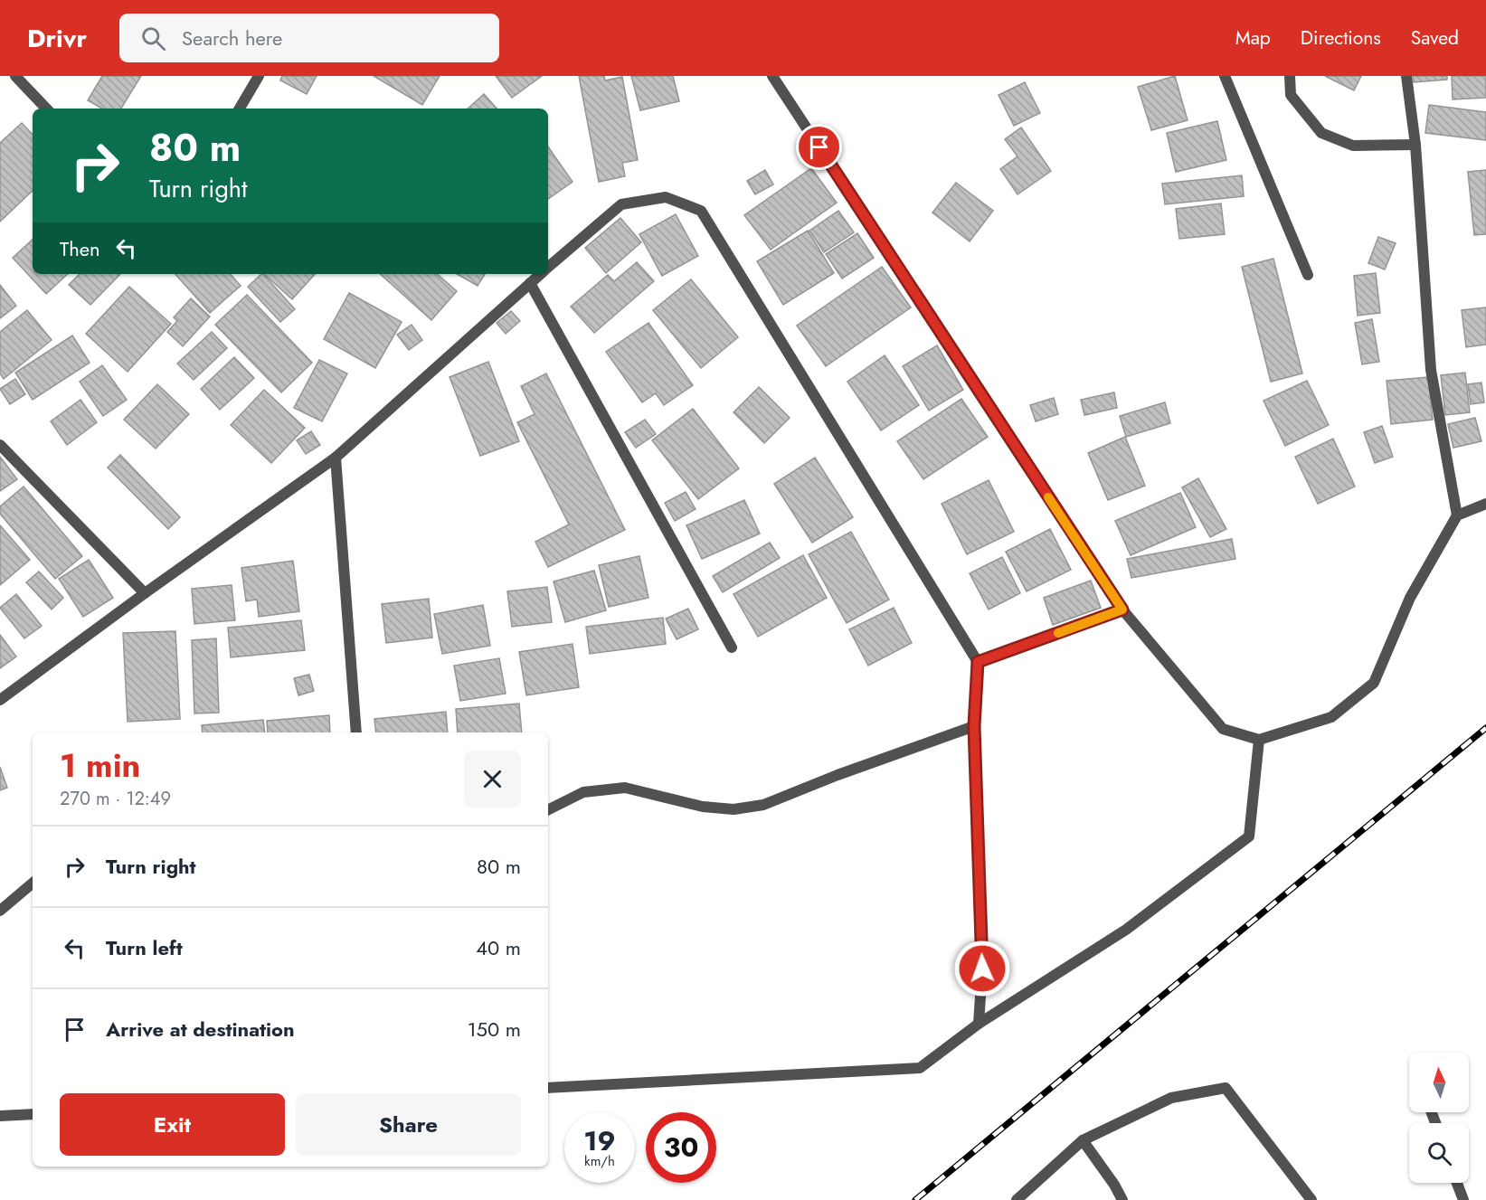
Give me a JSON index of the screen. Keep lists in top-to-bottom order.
{
  "north": "top",
  "page": {
    "header": "Drivr",
    "search": "Search here",
    "nav": ["Map", "Directions", "Saved"],
    "turn": ["80 m", "Turn right"],
    "then": "Then",
    "heading": ["1 min", "270 m · 12:49"],
    "list": [
      {
        "name": "Turn right",
        "value": "80 m"
      },
      {
        "name": "Turn left",
        "value": "40 m"
      },
      {
        "name": "Arrive at destination",
        "value": "150 m"
      }
    ],
    "buttons": ["Exit", "Share"],
    "speed": "19 km/h",
    "limit": "30"
  }
}
